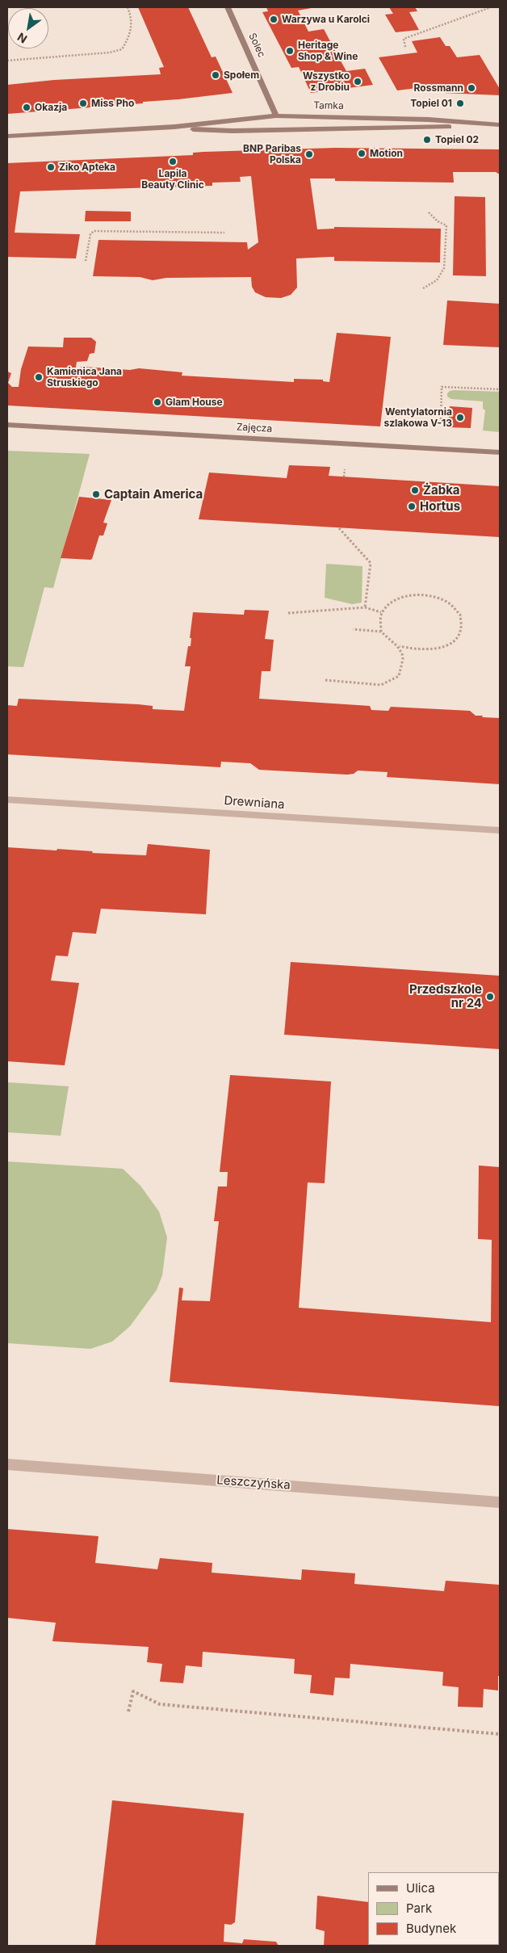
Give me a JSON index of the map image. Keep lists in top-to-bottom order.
{
  "streets": {
    "street": [
      "Solec",
      "Tamka",
      "Zajęcza",
      "Drewniana",
      "Leszczyńska"
    ]
  },
  "crossings": [
    ["Solec", "Tamka"]
  ],
  "places": [
    "Warzywa u Karolci",
    "Heritage Shop & Wine",
    "Społem",
    "Wszystko z Drobiu",
    "Rossmann",
    "Miss Pho",
    "Topiel 01",
    "Okazja",
    "Topiel 02",
    "Motion",
    "BNP Paribas Polska",
    "Lapila Beauty Clinic",
    "Ziko Apteka",
    "Kamienica Jana Struskiego",
    "Glam House",
    "Wentylatornia szlakowa V-13",
    "Żabka",
    "Captain America",
    "Hortus",
    "Przedszkole nr 24"
  ],
  "legend": ["Ulica", "Park", "Budynek"],
  "north": "bottom left"
}
